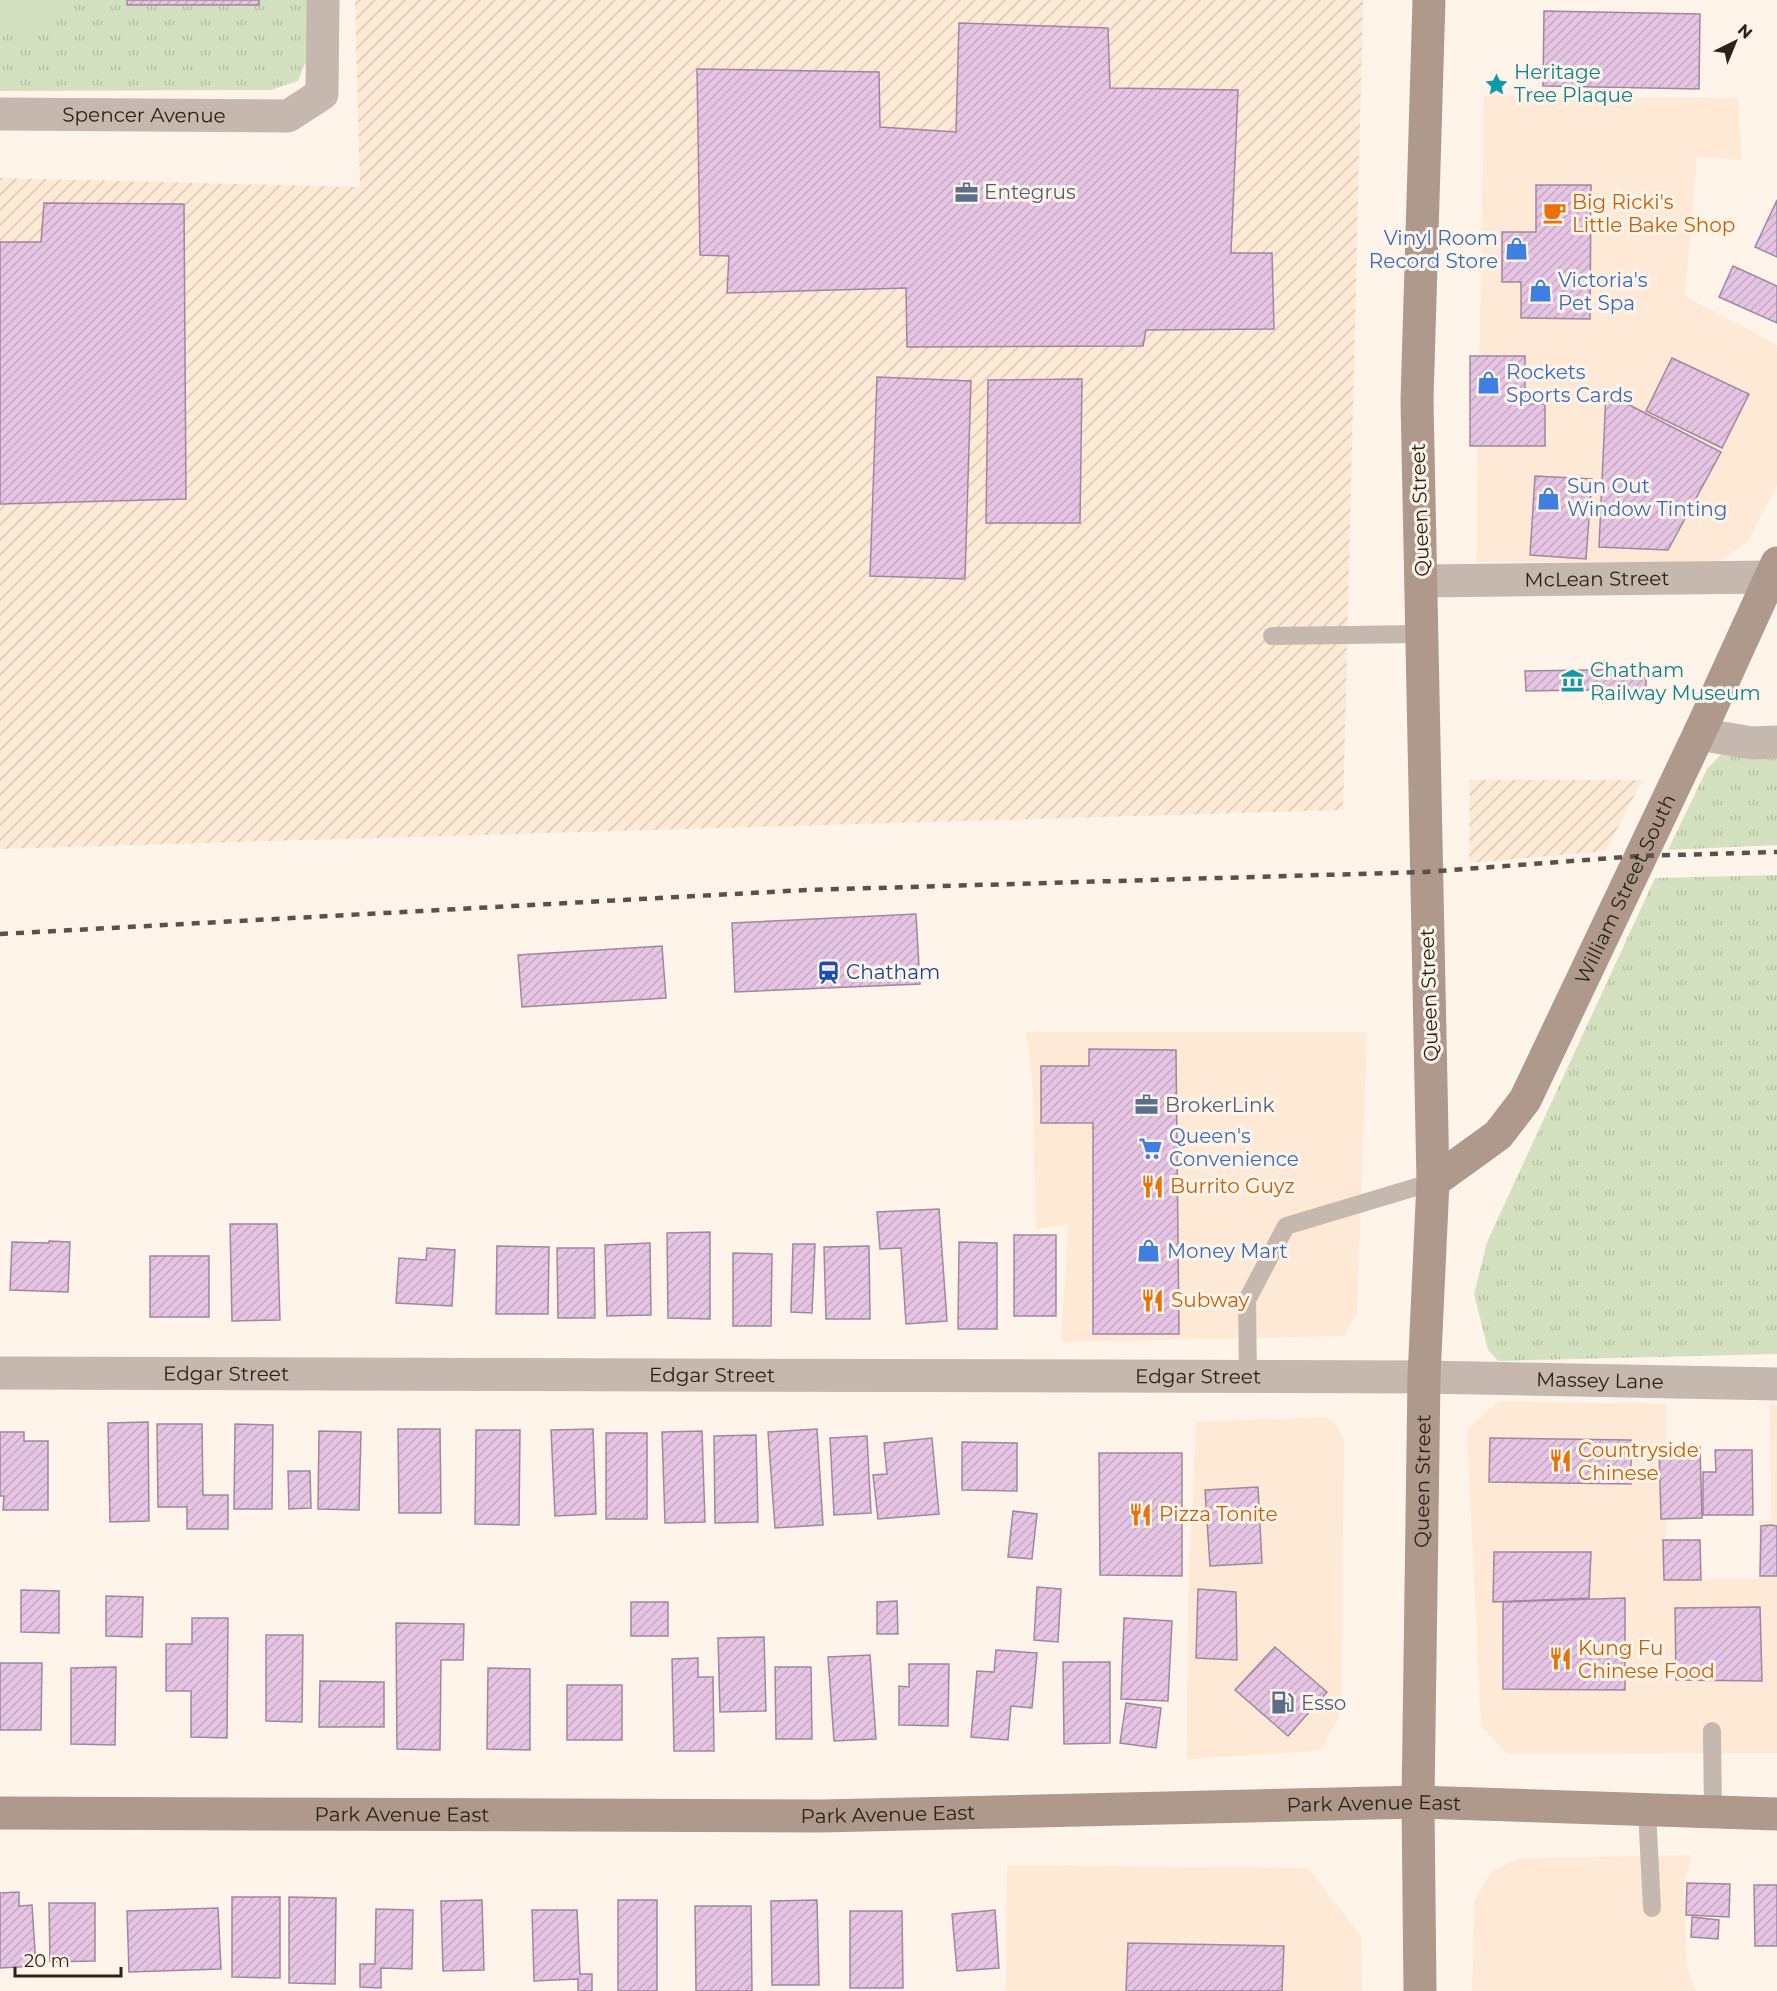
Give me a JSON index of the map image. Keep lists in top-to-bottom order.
{
  "streets": {
    "main road": ["Queen Street", "William Street South", "Park Avenue East"],
    "street": [
      "Spencer Avenue",
      "McLean Street",
      "Edgar Street",
      "Massey Lane"
    ]
  },
  "crossings": [
    ["Queen Street", "McLean Street"],
    ["Queen Street", "William Street South"],
    ["Queen Street", "Edgar Street"],
    ["Queen Street", "Massey Lane"],
    ["Queen Street", "Park Avenue East"],
    ["McLean Street", "William Street South"],
    ["Edgar Street", "Massey Lane"]
  ],
  "places": {
    "place": ["Heritage Tree Plaque"],
    "office": ["Entegrus", "BrokerLink"],
    "cafe": ["Big Ricki's Little Bake Shop"],
    "shop": [
      "Vinyl Room Record Store",
      "Victoria's Pet Spa",
      "Rockets Sports Cards",
      "Sun Out Window Tinting",
      "Money Mart"
    ],
    "museum": ["Chatham Railway Museum"],
    "station": ["Chatham"],
    "supermarket": ["Queen's Convenience"],
    "restaurant": [
      "Burrito Guyz",
      "Subway",
      "Countryside Chinese",
      "Pizza Tonite",
      "Kung Fu Chinese Food"
    ],
    "fuel station": ["Esso"]
  },
  "scale_bar": "20 m",
  "north": "top right"
}
